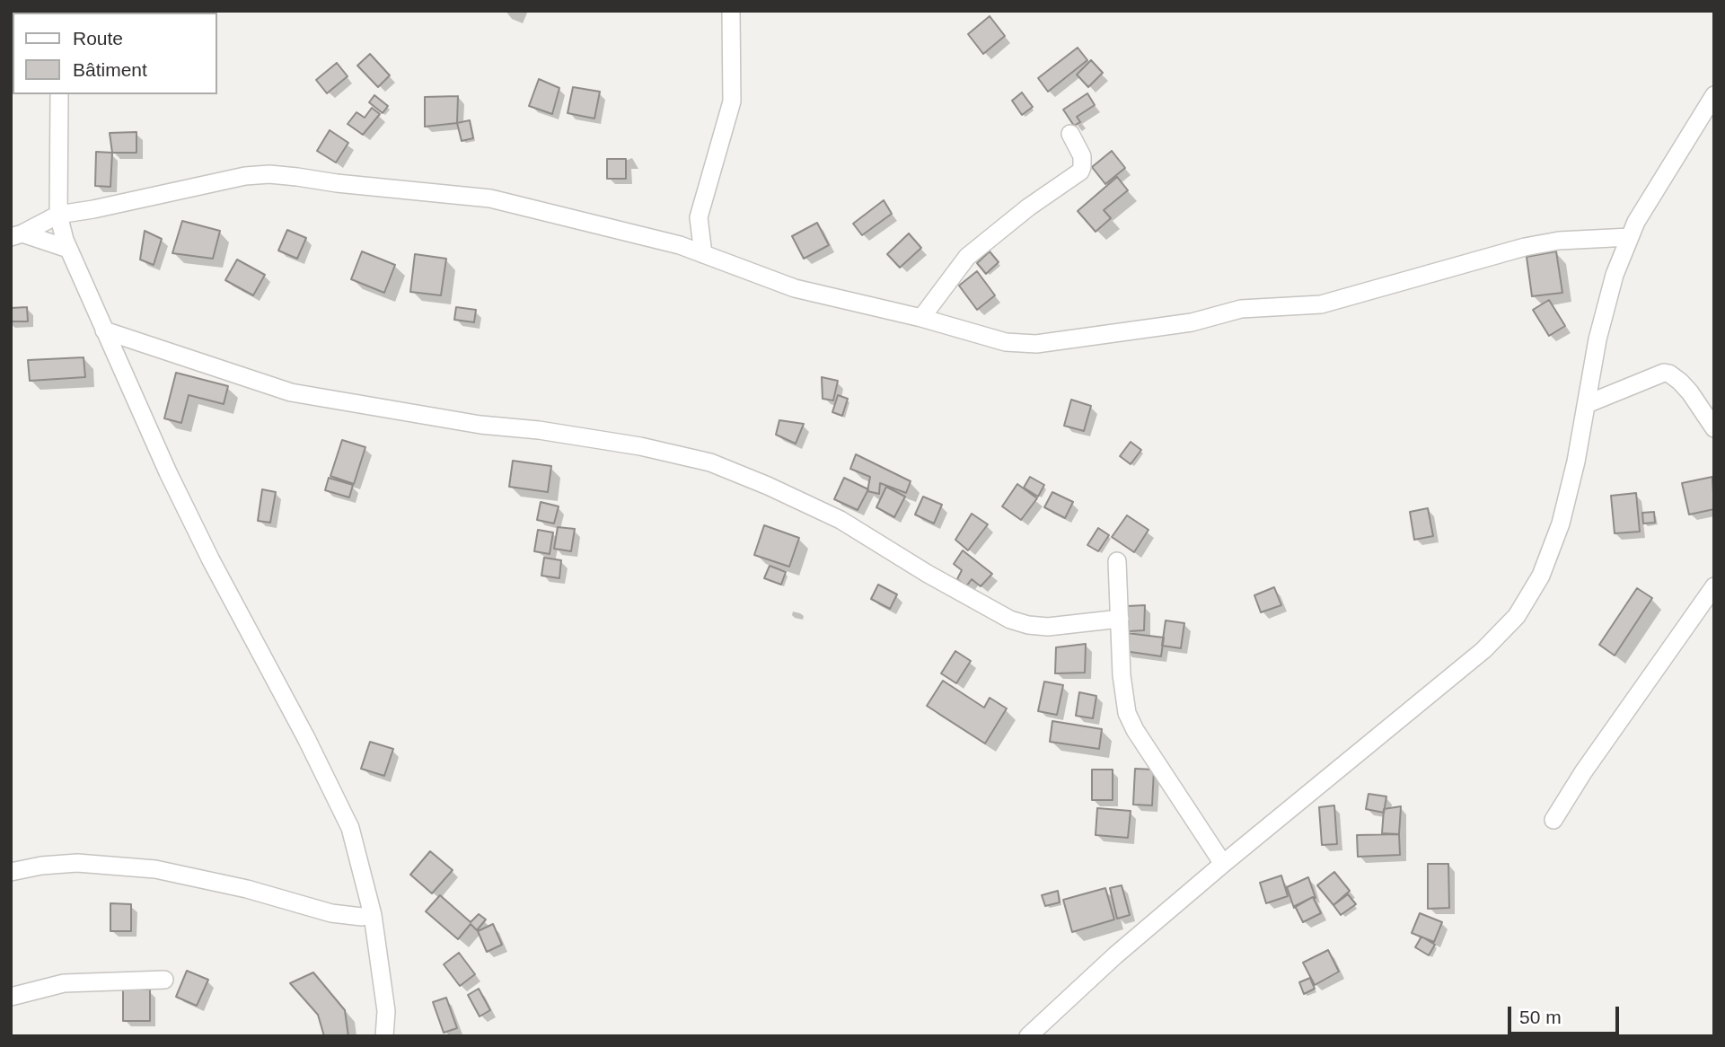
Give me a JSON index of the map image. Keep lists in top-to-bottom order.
{
  "legend": ["Route", "Bâtiment"],
  "scale_bar": "50 m"
}
